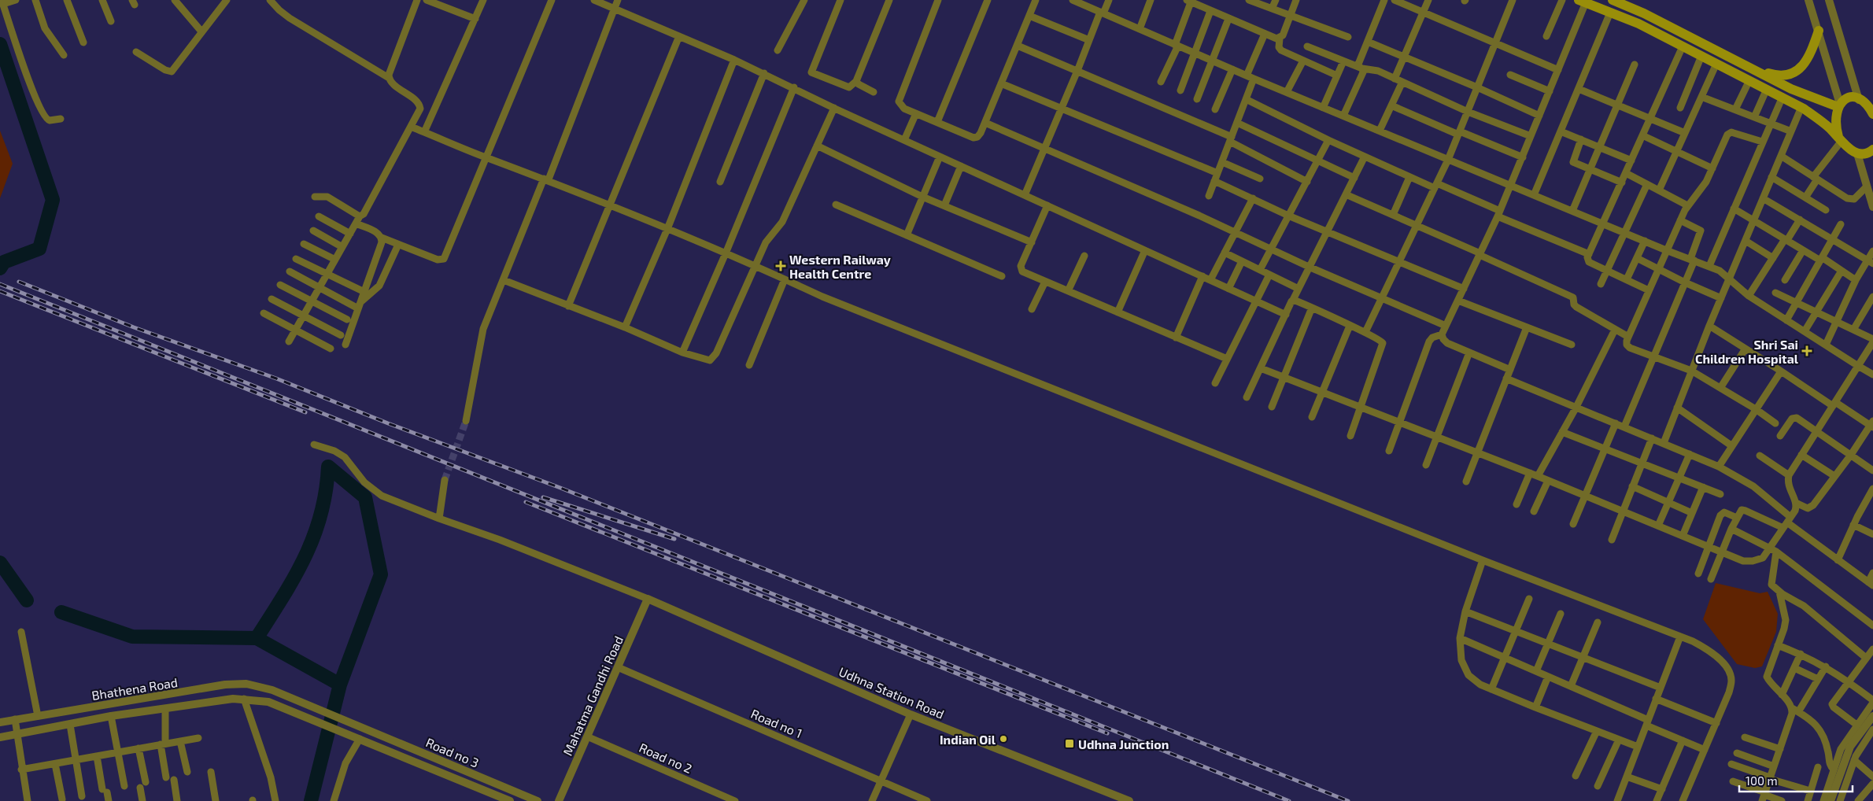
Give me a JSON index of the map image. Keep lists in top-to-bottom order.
{
  "streets": {
    "street": [
      "Bhathena Road",
      "Udhna Station Road",
      "Mahatma Gandhi Road",
      "Road no 1",
      "Road no 3",
      "Road no 2"
    ]
  },
  "crossings": [
    ["Bhathena Road", "Road no 3"],
    ["Udhna Station Road", "Mahatma Gandhi Road"],
    ["Mahatma Gandhi Road", "Road no 1"],
    ["Mahatma Gandhi Road", "Road no 2"]
  ],
  "places": {
    "health": ["Western Railway Health Centre", "Shri Sai Children Hospital"],
    "other": ["Indian Oil"],
    "transit": ["Udhna Junction"]
  },
  "scale_bar": "100 m"
}
